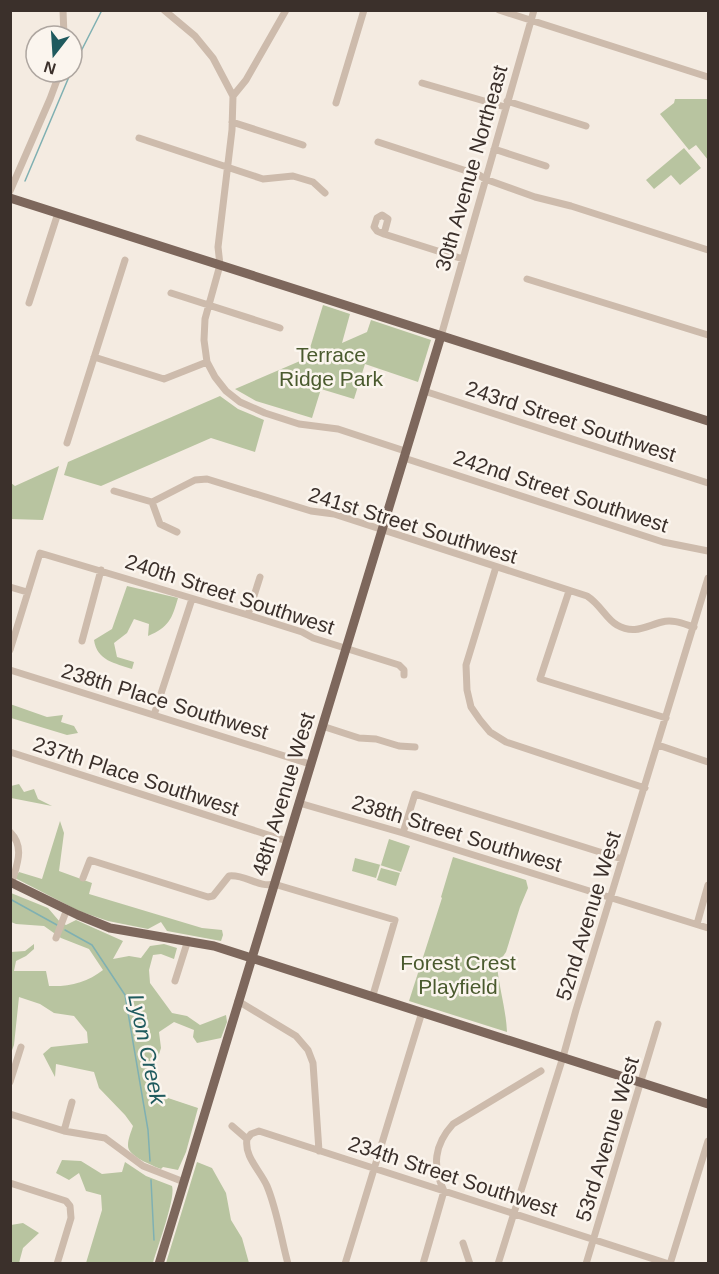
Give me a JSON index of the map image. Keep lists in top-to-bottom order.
{
  "streets": {
    "main road": ["48th Avenue West"],
    "street": [
      "30th Avenue Northeast",
      "243rd Street Southwest",
      "242nd Street Southwest",
      "241st Street Southwest",
      "240th Street Southwest",
      "238th Place Southwest",
      "237th Place Southwest",
      "238th Street Southwest",
      "52nd Avenue West",
      "53rd Avenue West",
      "234th Street Southwest"
    ]
  },
  "crossings": [
    ["30th Avenue Northeast", "48th Avenue West"],
    ["243rd Street Southwest", "48th Avenue West"],
    ["242nd Street Southwest", "48th Avenue West"],
    ["241st Street Southwest", "48th Avenue West"],
    ["241st Street Southwest", "52nd Avenue West"],
    ["240th Street Southwest", "48th Avenue West"],
    ["238th Place Southwest", "48th Avenue West"],
    ["237th Place Southwest", "48th Avenue West"],
    ["48th Avenue West", "238th Street Southwest"],
    ["238th Street Southwest", "52nd Avenue West"],
    ["52nd Avenue West", "234th Street Southwest"],
    ["53rd Avenue West", "234th Street Southwest"]
  ],
  "water": ["Lyon Creek"],
  "parks": ["Terrace Ridge Park", "Forest Crest Playfield"],
  "north": "bottom"
}
